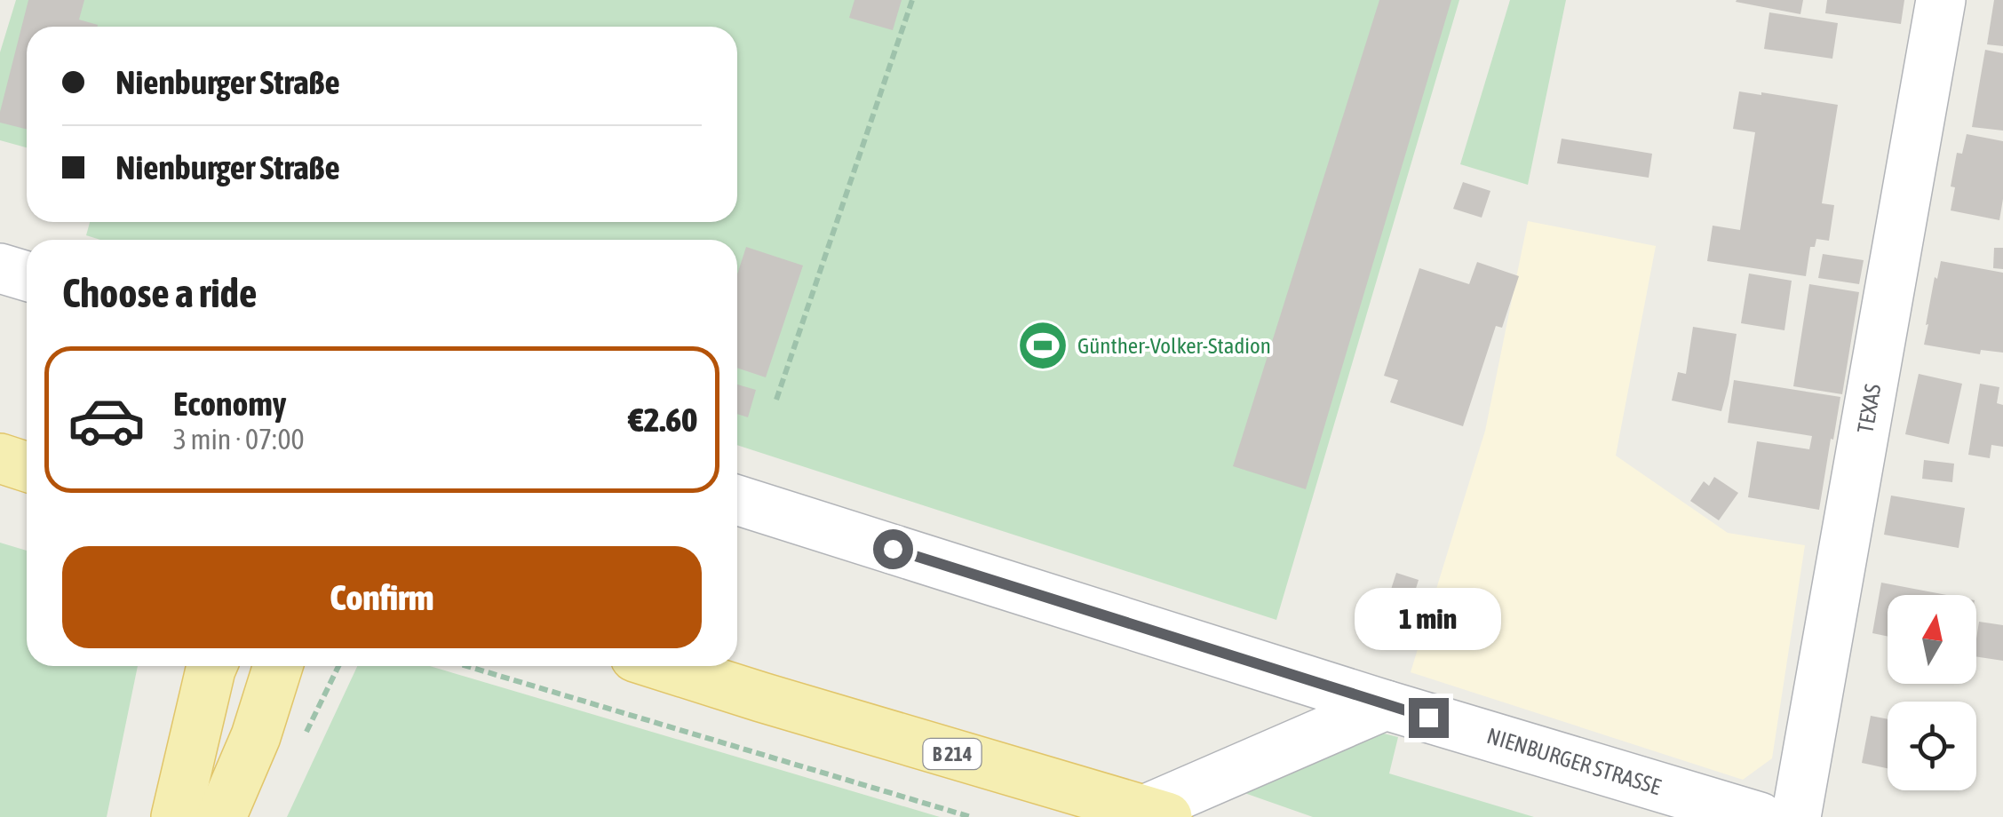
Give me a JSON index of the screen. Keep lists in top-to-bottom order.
{
  "streets": {
    "main road": ["B 214"],
    "street": ["TEXAS", "NIENBURGER STRASSE"]
  },
  "places": {
    "sports": ["Günther-Volker-Stadion"]
  },
  "north": "top",
  "page": {
    "banner": ["Nienburger Straße", "Nienburger Straße"],
    "heading": "Choose a ride",
    "list": [
      {
        "name": "Economy",
        "note": "3 min · 07:00",
        "value": "€2.60"
      }
    ],
    "buttons": "Confirm",
    "bubble": "1 min"
  }
}
